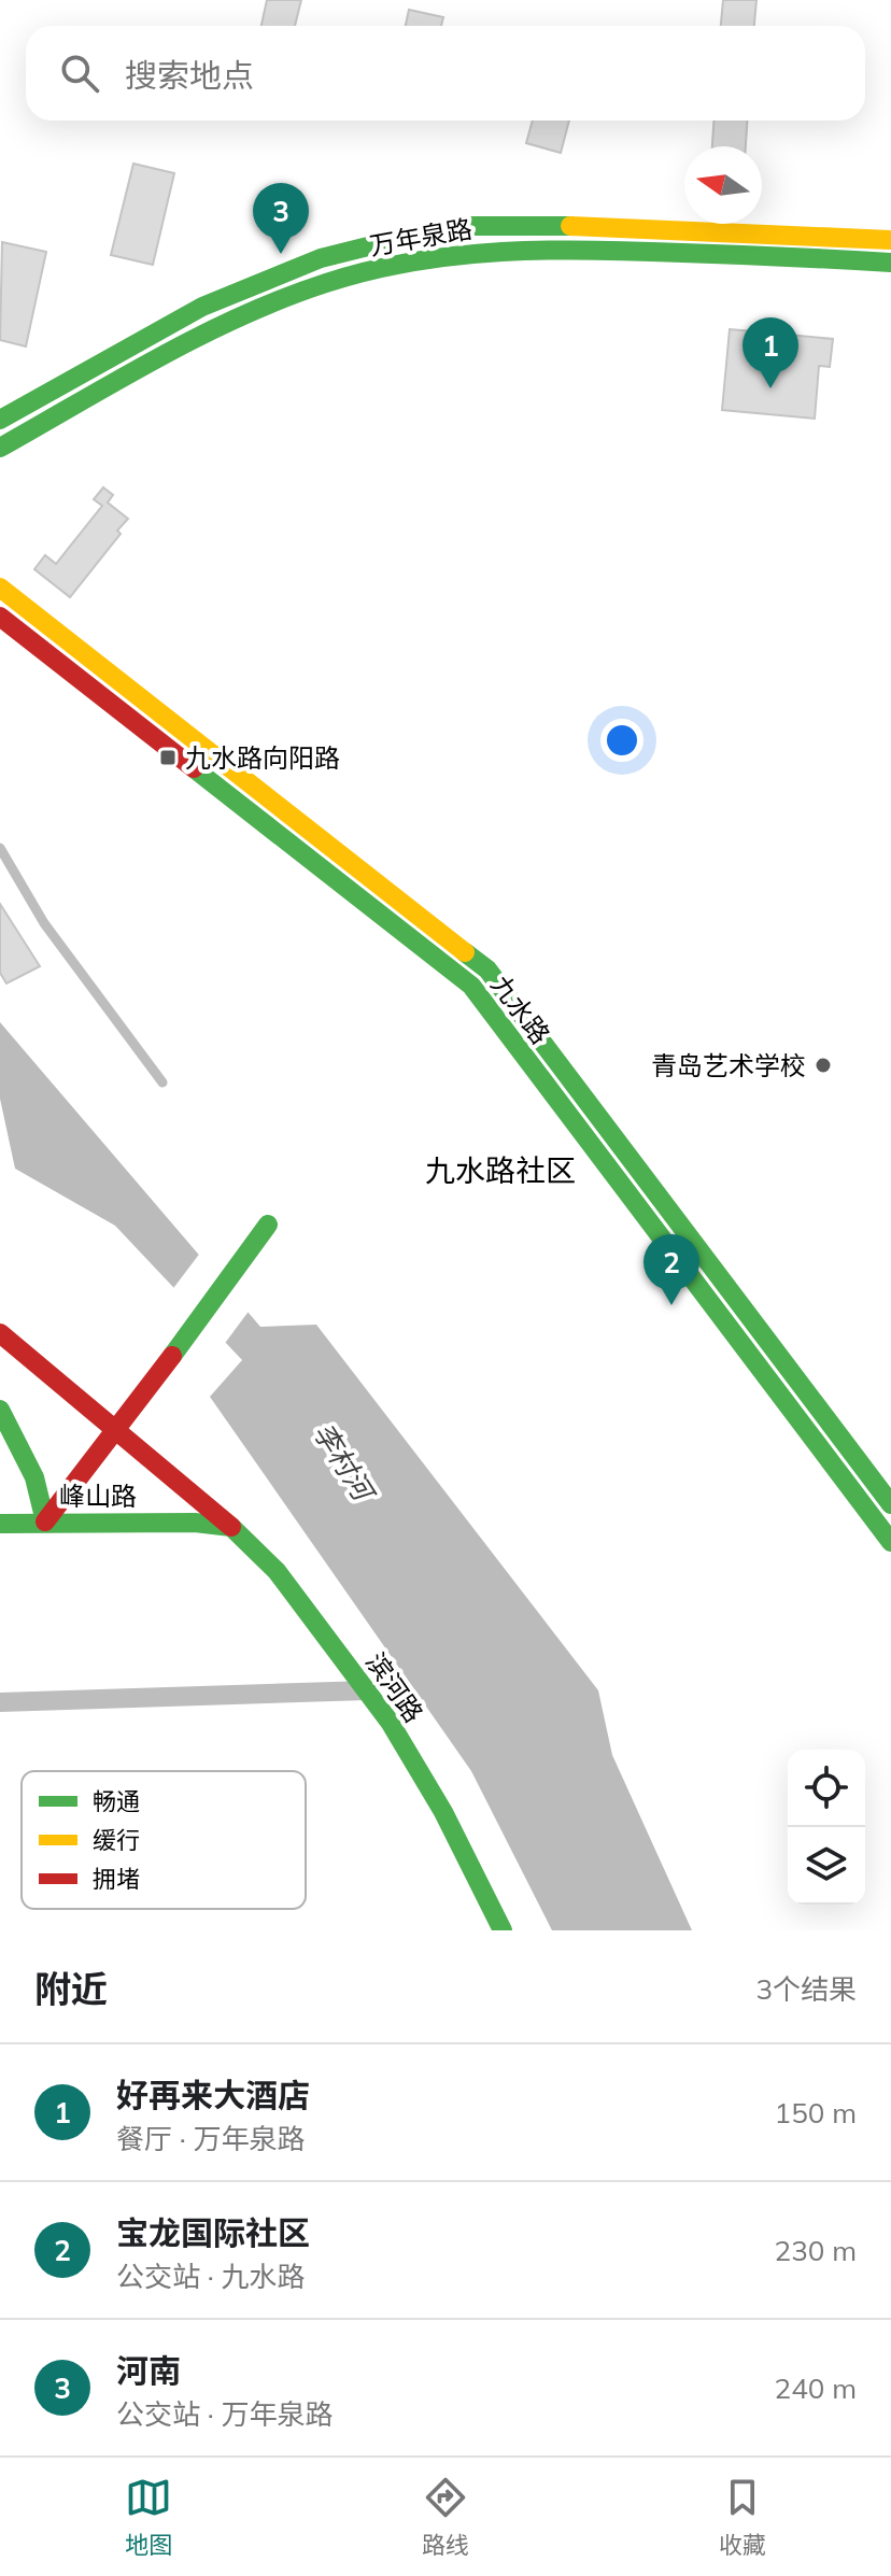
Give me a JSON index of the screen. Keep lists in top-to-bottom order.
{
  "streets": {
    "main road": [
      "万年泉路",
      "九水路",
      "峰山路",
      "滨河路"
    ]
  },
  "crossings": [
    ["峰山路", "滨河路"]
  ],
  "districts": ["九水路社区"],
  "water": ["李村河"],
  "places": {
    "transit": ["九水路向阳路"],
    "other": ["青岛艺术学校"]
  },
  "legend": ["畅通", "缓行", "拥堵"],
  "north": "left",
  "page": {
    "search": "搜索地点",
    "pins": ["3", "1", "2"],
    "heading": ["附近", "3个结果"],
    "list": [
      {
        "mark": "1",
        "name": "好再来大酒店",
        "note": "餐厅 · 万年泉路",
        "value": "150 m"
      },
      {
        "mark": "2",
        "name": "宝龙国际社区",
        "note": "公交站 · 九水路",
        "value": "230 m"
      },
      {
        "mark": "3",
        "name": "河南",
        "note": "公交站 · 万年泉路",
        "value": "240 m"
      }
    ],
    "nav": ["地图", "路线", "收藏"]
  }
}
